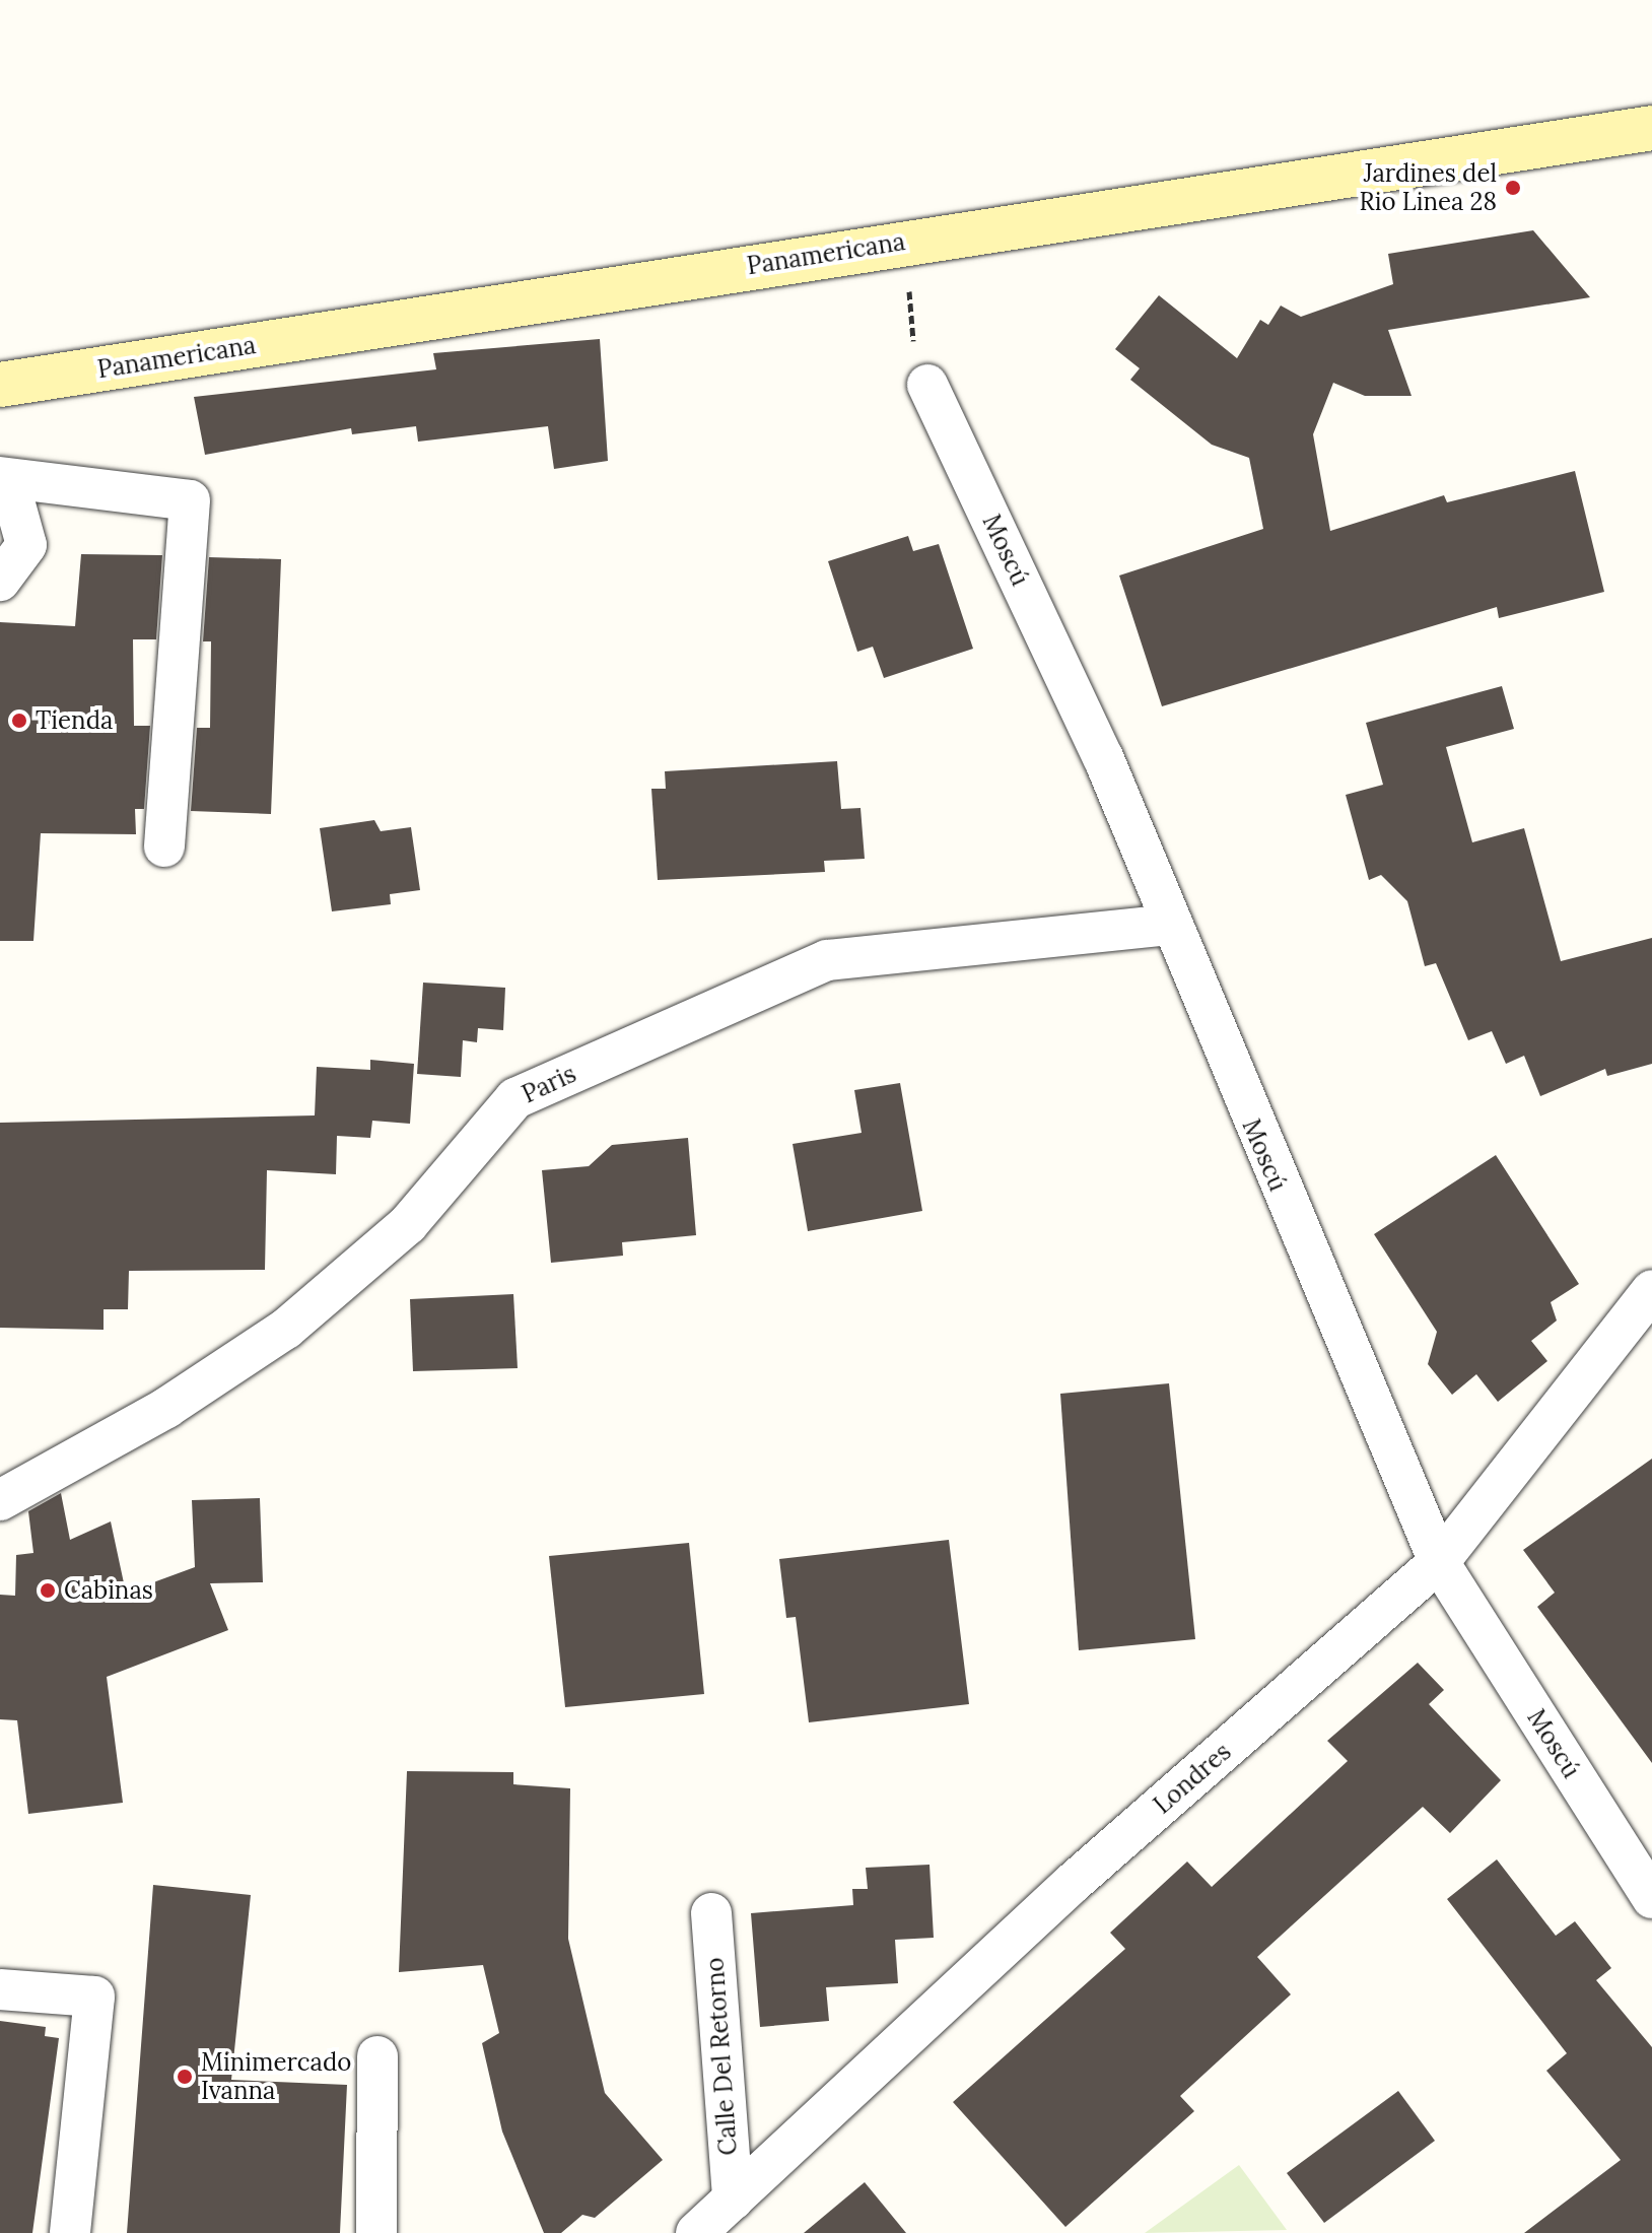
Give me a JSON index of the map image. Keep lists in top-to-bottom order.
{
  "streets": {
    "main road": ["Panamericana"],
    "street": [
      "Moscú",
      "Paris",
      "Londres",
      "Calle Del Retorno"
    ]
  },
  "crossings": [
    ["Moscú", "Paris"],
    ["Moscú", "Londres"],
    ["Londres", "Calle Del Retorno"]
  ],
  "places": [
    "Jardines del Rio Linea 28",
    "Tienda",
    "Cabinas",
    "Minimercado Ivanna"
  ]
}
